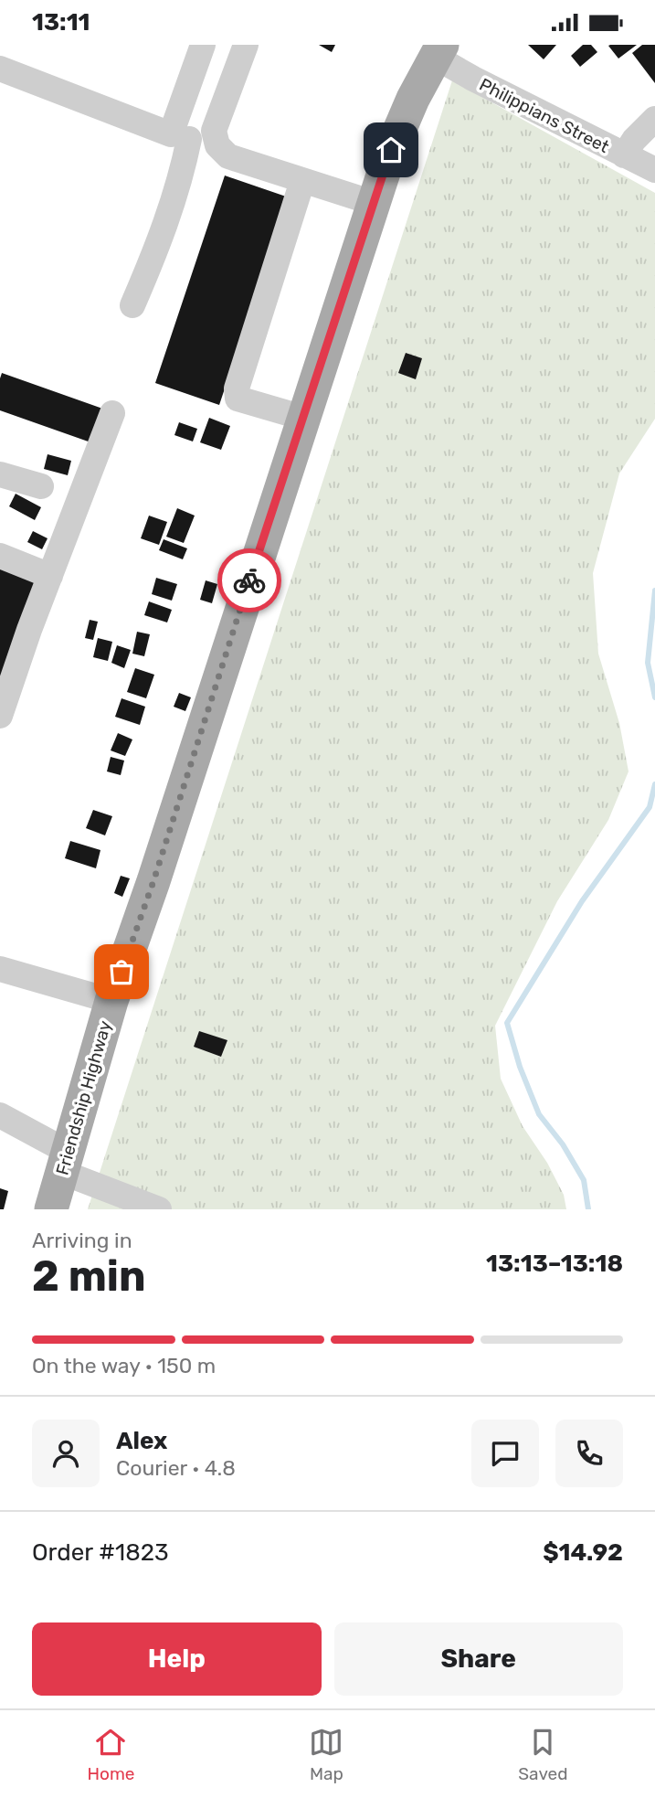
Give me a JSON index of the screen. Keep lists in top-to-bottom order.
{
  "streets": {
    "main road": ["Friendship Highway"],
    "street": ["Philippians Street"]
  },
  "crossings": [
    ["Philippians Street", "Friendship Highway"]
  ],
  "page": {
    "status": "13:11",
    "heading": ["2 min", "Arriving in", "13:13–13:18"],
    "panel": [
      "Alex",
      "Courier · 4.8",
      "Order #1823",
      "$14.92"
    ],
    "bar": "On the way · 150 m",
    "buttons": ["Help", "Share"],
    "tabs": ["Home", "Map", "Saved"]
  }
}
